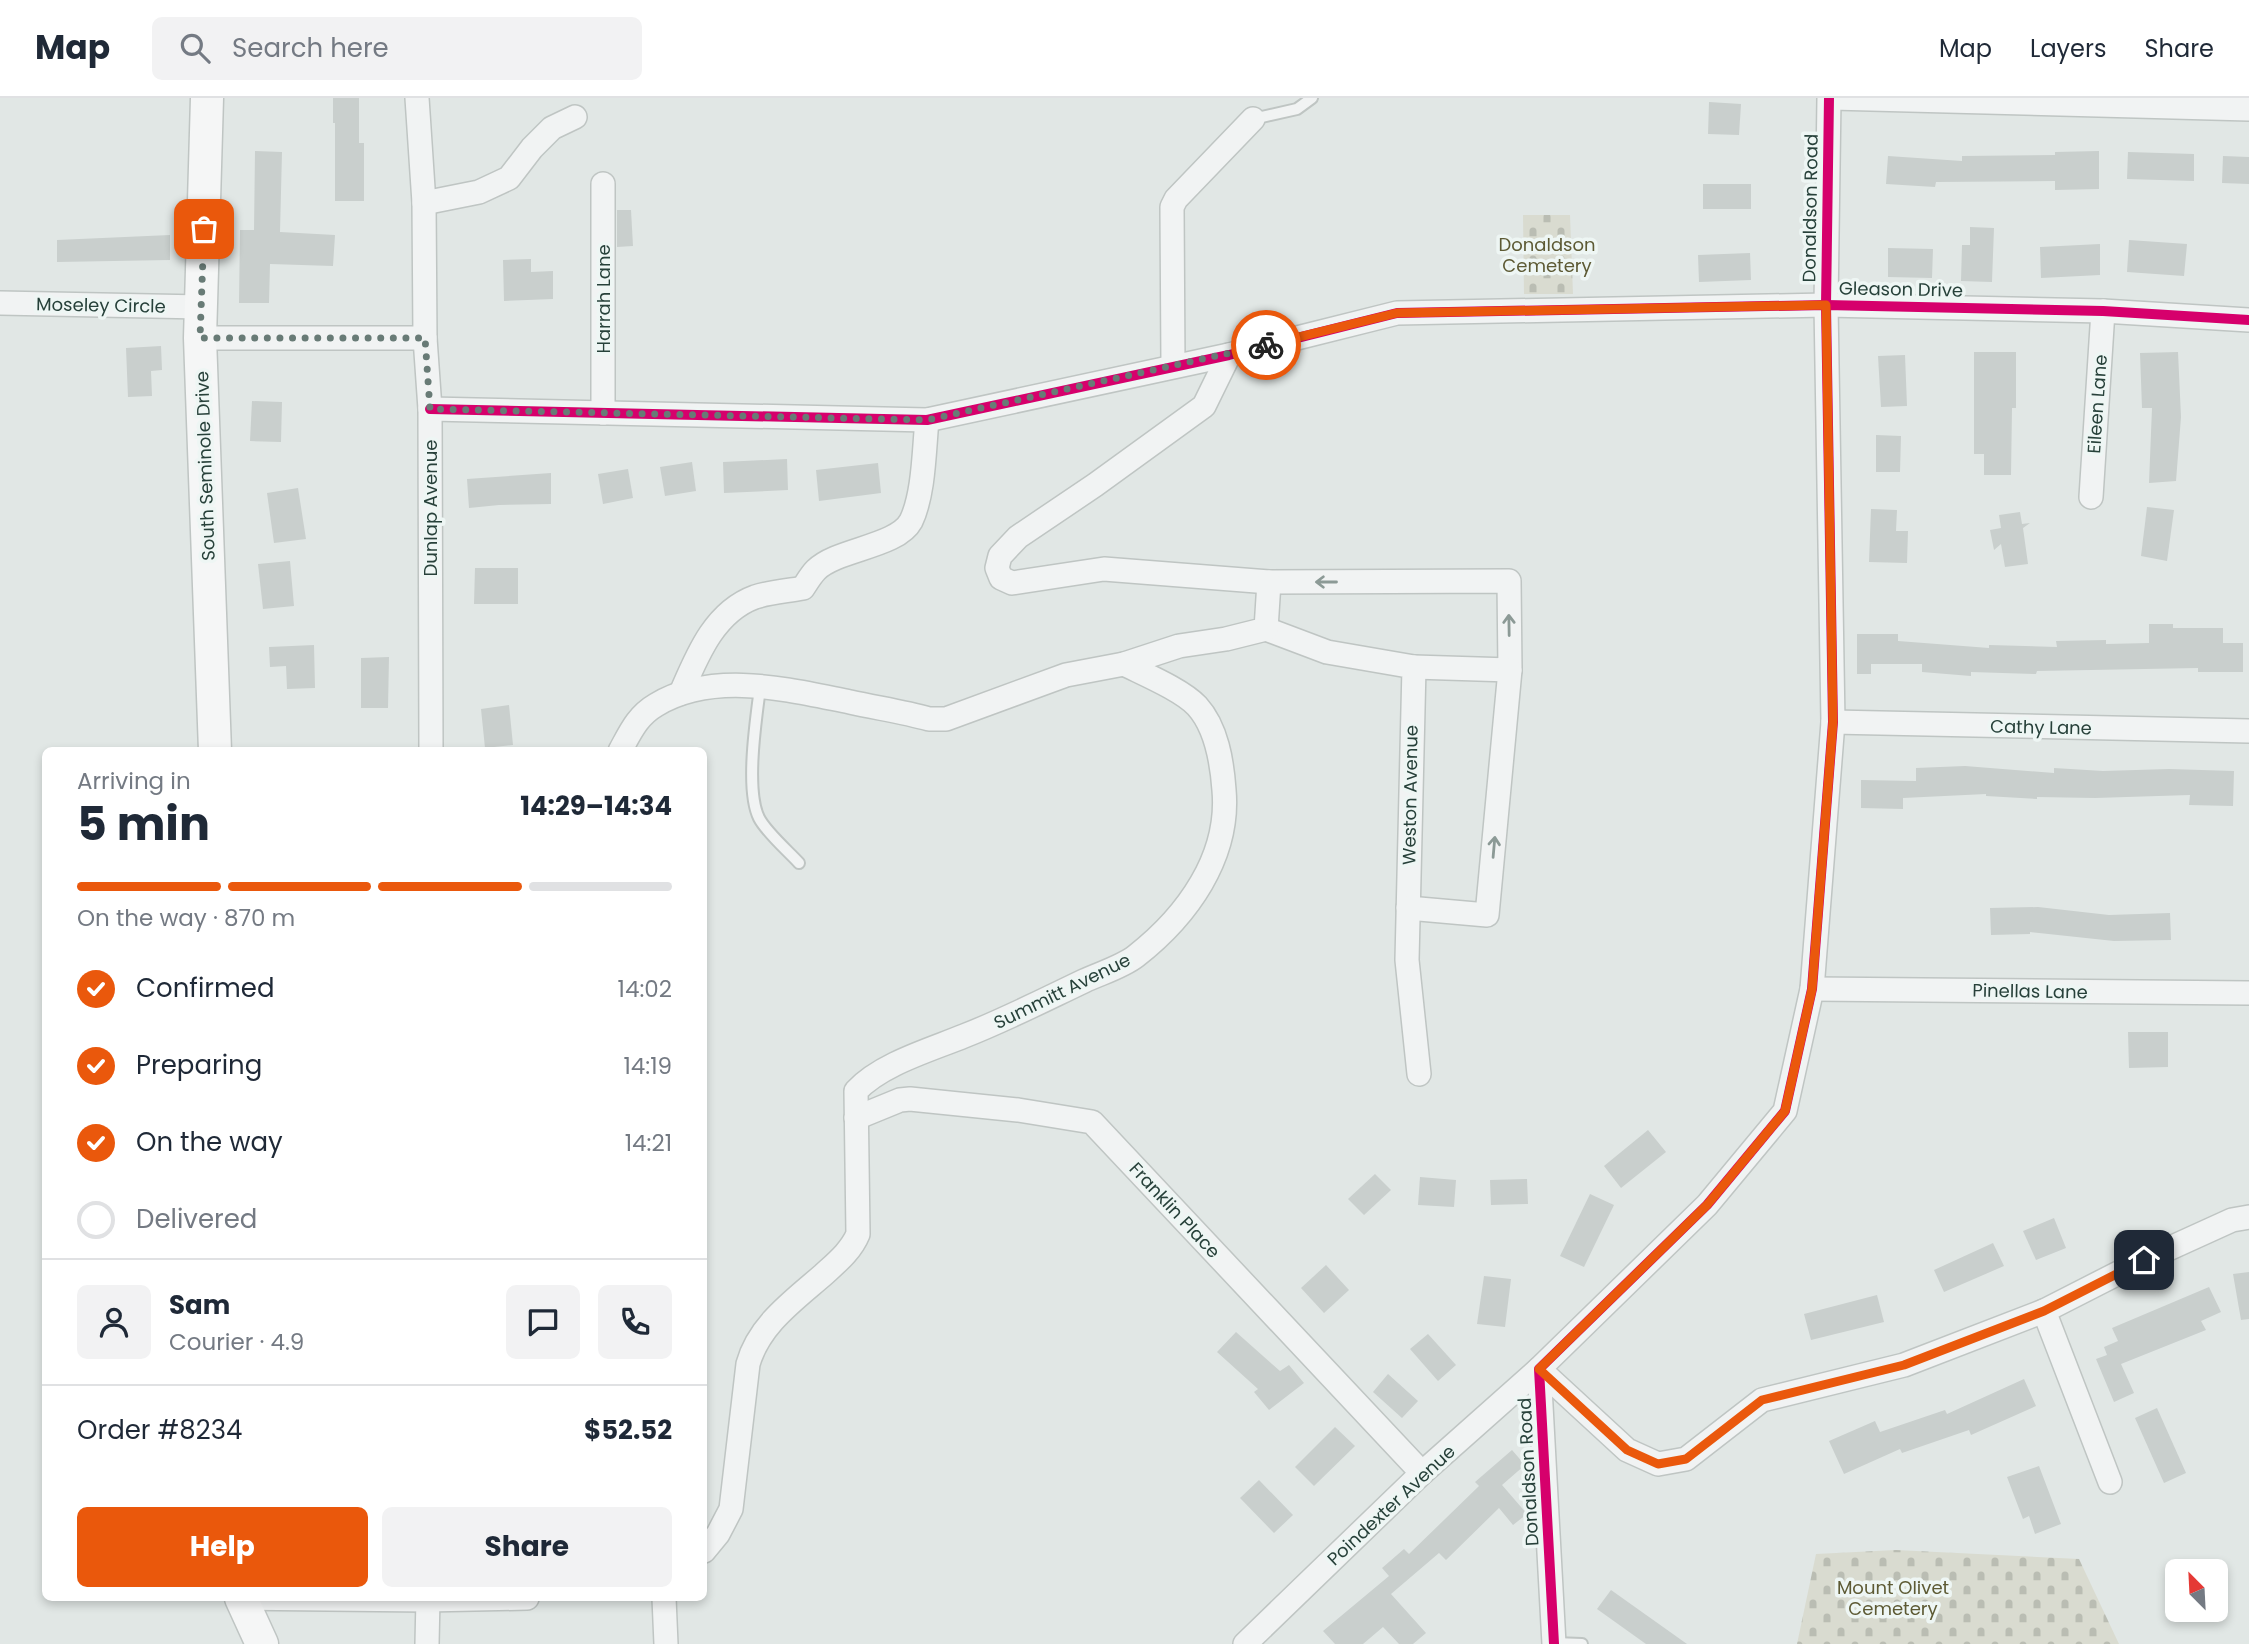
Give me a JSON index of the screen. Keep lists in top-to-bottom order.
{
  "streets": {
    "street": [
      "Donaldson Road",
      "Gleason Drive",
      "Harrah Lane",
      "Moseley Circle",
      "Eileen Lane",
      "South Seminole Drive",
      "Dunlap Avenue",
      "Cathy Lane",
      "Weston Avenue",
      "Summitt Avenue",
      "Pinellas Lane",
      "Franklin Place",
      "Poindexter Avenue"
    ]
  },
  "crossings": [
    ["Donaldson Road", "Gleason Drive"],
    ["Donaldson Road", "Cathy Lane"],
    ["Donaldson Road", "Pinellas Lane"],
    ["Donaldson Road", "Poindexter Avenue"],
    ["Gleason Drive", "Harrah Lane"],
    ["Gleason Drive", "Eileen Lane"],
    ["Gleason Drive", "Dunlap Avenue"],
    ["Moseley Circle", "South Seminole Drive"],
    ["Summitt Avenue", "Franklin Place"],
    ["Franklin Place", "Poindexter Avenue"]
  ],
  "parks": ["Donaldson Cemetery", "Mount Olivet Cemetery"],
  "north": "top left",
  "page": {
    "header": "Map",
    "search": "Search here",
    "nav": ["Map", "Layers", "Share"],
    "heading": ["5 min", "Arriving in", "14:29–14:34"],
    "panel": [
      "Sam",
      "Courier · 4.9",
      "Order #8234",
      "$52.52"
    ],
    "bar": "On the way · 870 m",
    "list": [
      ["Confirmed", "14:02"],
      ["Preparing", "14:19"],
      ["On the way", "14:21"],
      "Delivered"
    ],
    "buttons": ["Help", "Share"]
  }
}
